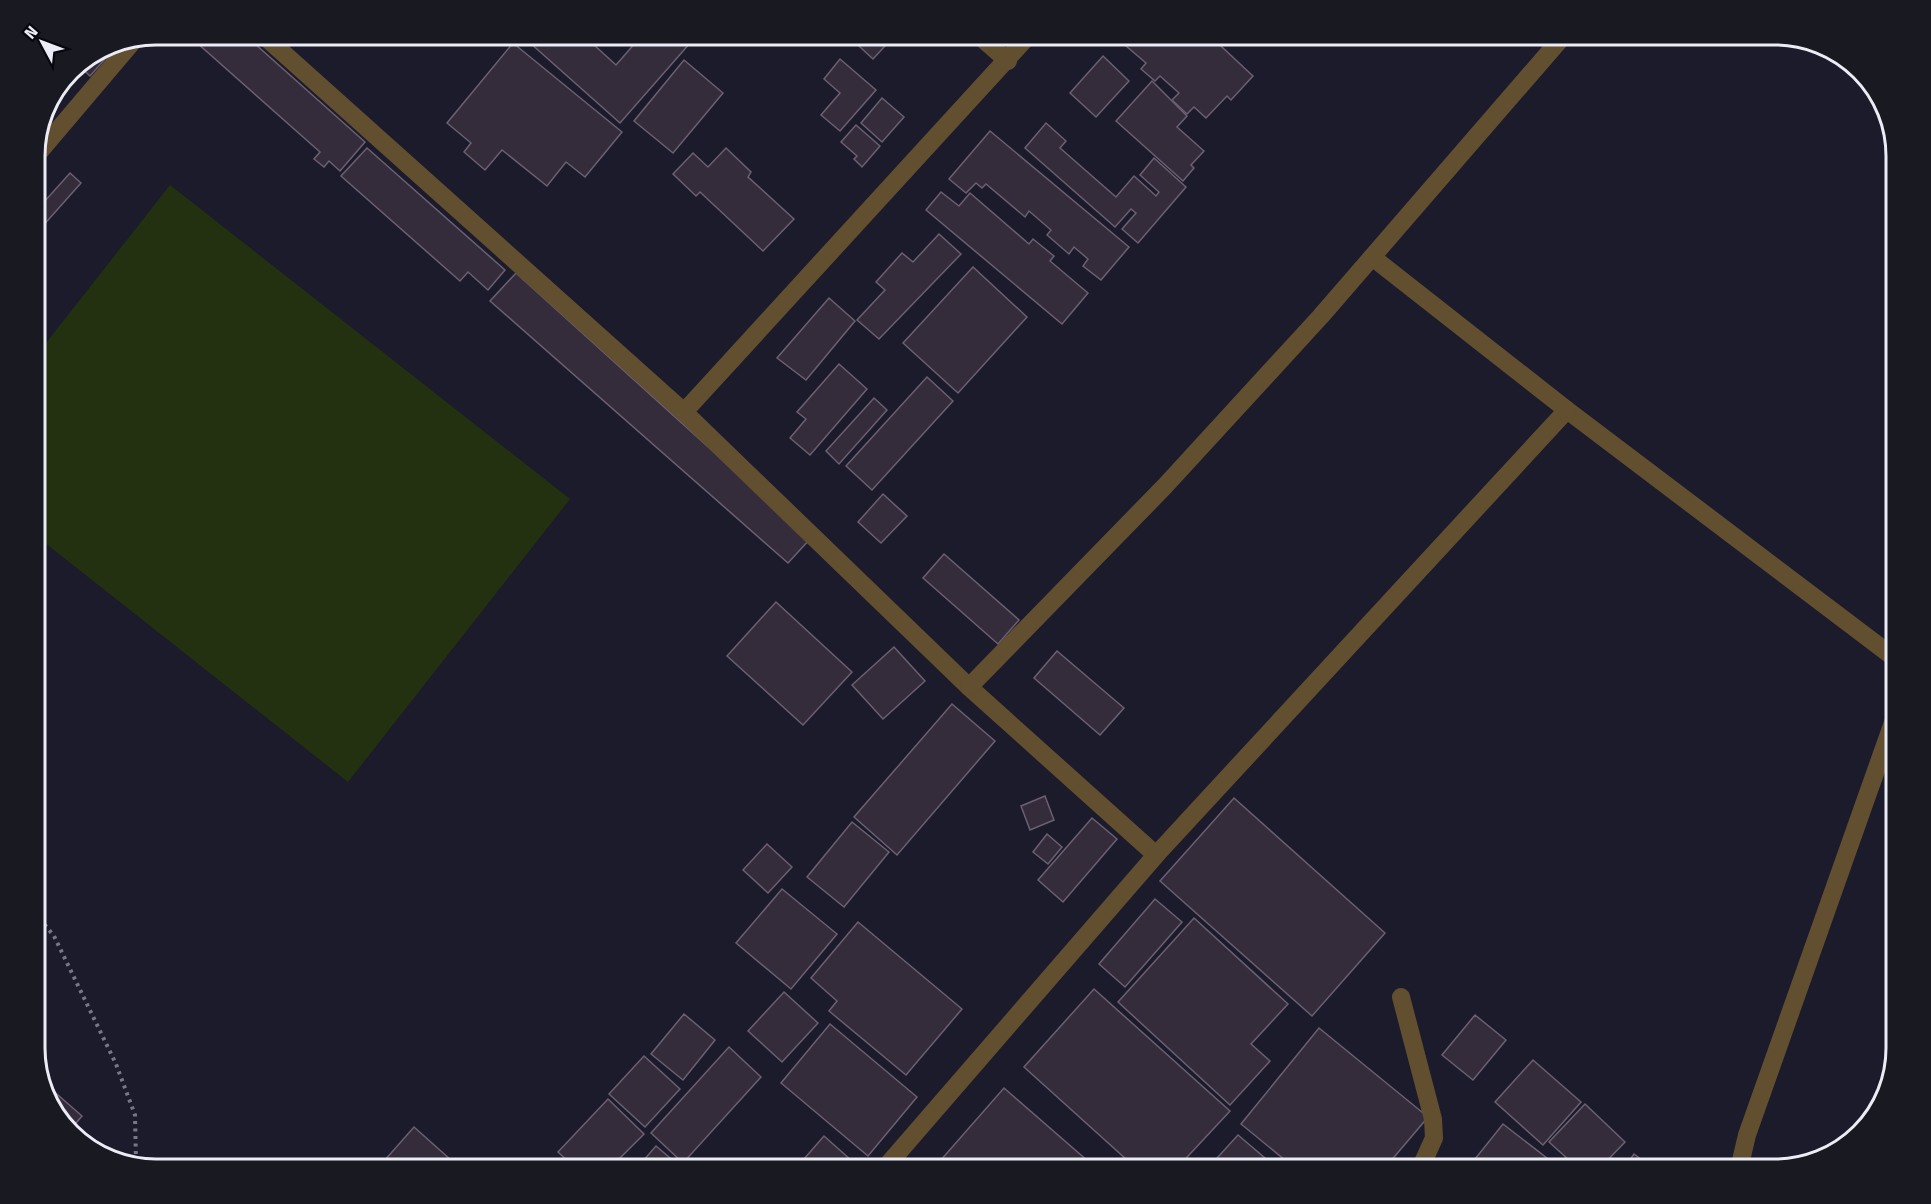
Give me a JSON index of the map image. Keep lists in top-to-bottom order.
{
  "north": "top left"
}
